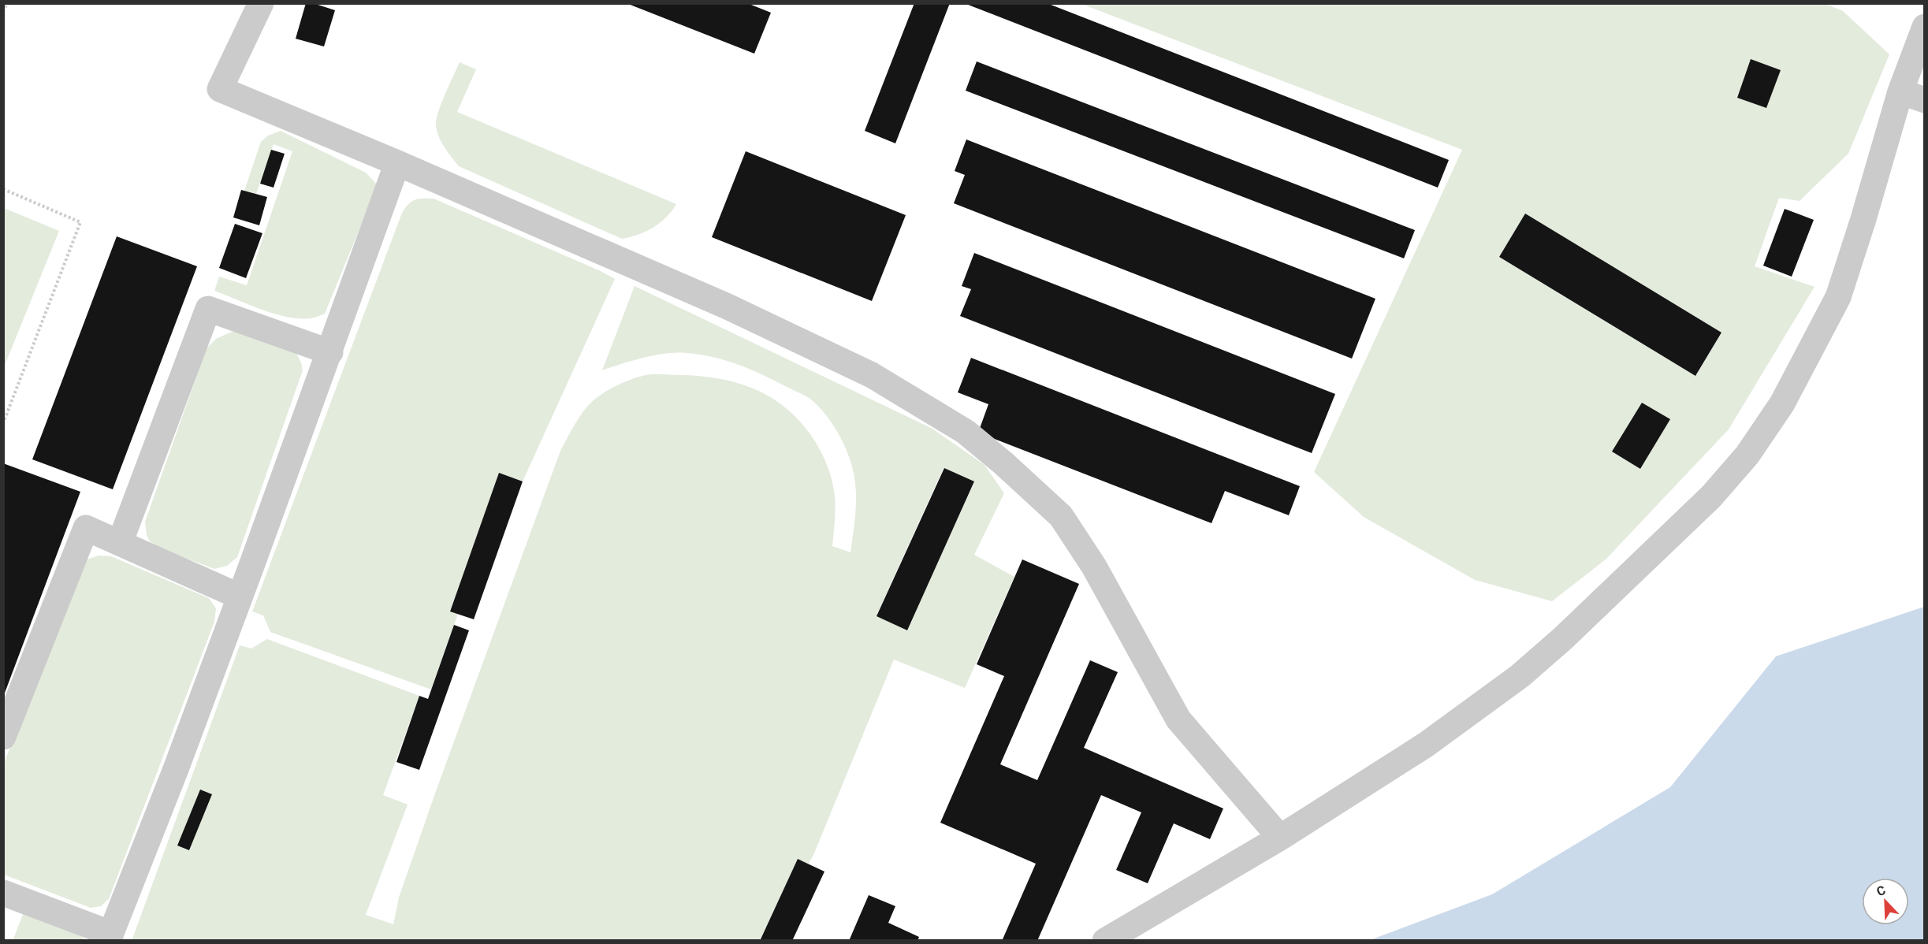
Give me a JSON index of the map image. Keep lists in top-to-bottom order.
{
  "north": "top left"
}
